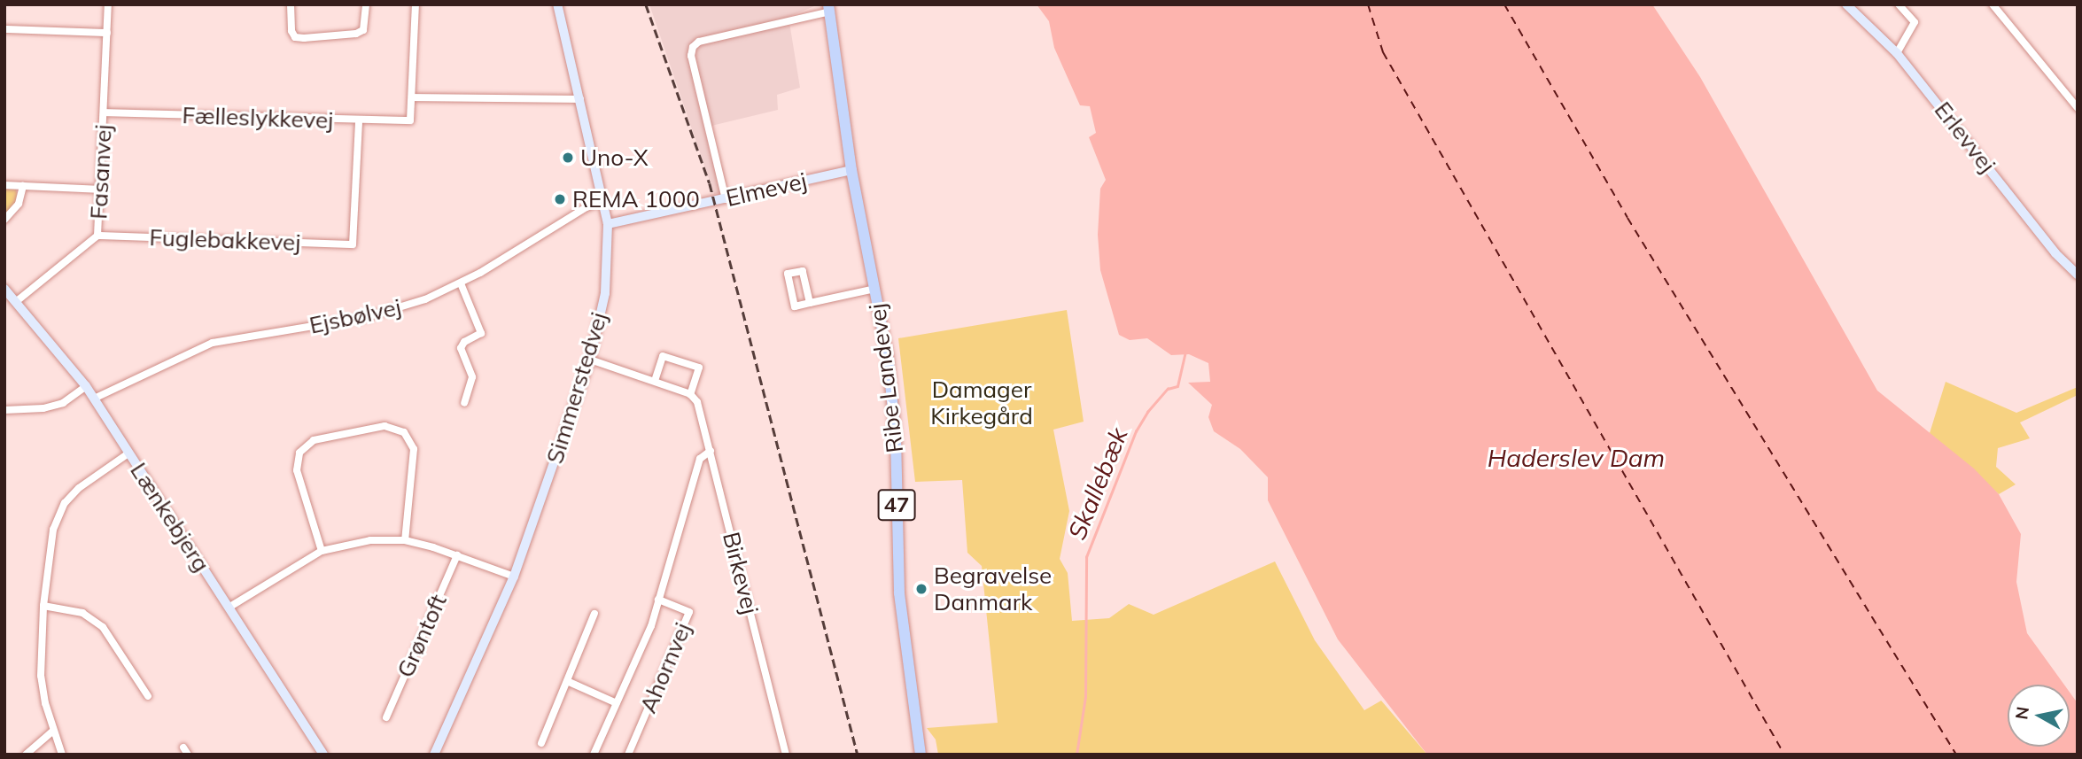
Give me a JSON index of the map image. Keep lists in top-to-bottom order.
{
  "streets": {
    "main road": ["Ribe Landevej", "47"],
    "street": [
      "Fælleslykkevej",
      "Erlevvej",
      "Fasanvej",
      "Elmevej",
      "Fuglebakkevej",
      "Ejsbølvej",
      "Simmerstedvej",
      "Lænkebjerg",
      "Birkevej",
      "Grøntoft",
      "Ahornvej"
    ]
  },
  "crossings": [
    ["Fælleslykkevej", "Fasanvej"],
    ["Fælleslykkevej", "Fuglebakkevej"],
    ["Fasanvej", "Fuglebakkevej"],
    ["Fasanvej", "Lænkebjerg"],
    ["Elmevej", "Ribe Landevej"],
    ["Elmevej", "Simmerstedvej"],
    ["Ejsbølvej", "Simmerstedvej"],
    ["Ejsbølvej", "Lænkebjerg"],
    ["Birkevej", "Ahornvej"]
  ],
  "water": ["Haderslev Dam", "Skallebæk"],
  "parks": ["Damager Kirkegård"],
  "places": ["Uno-X", "REMA 1000", "Begravelse Danmark"],
  "north": "left"
}
